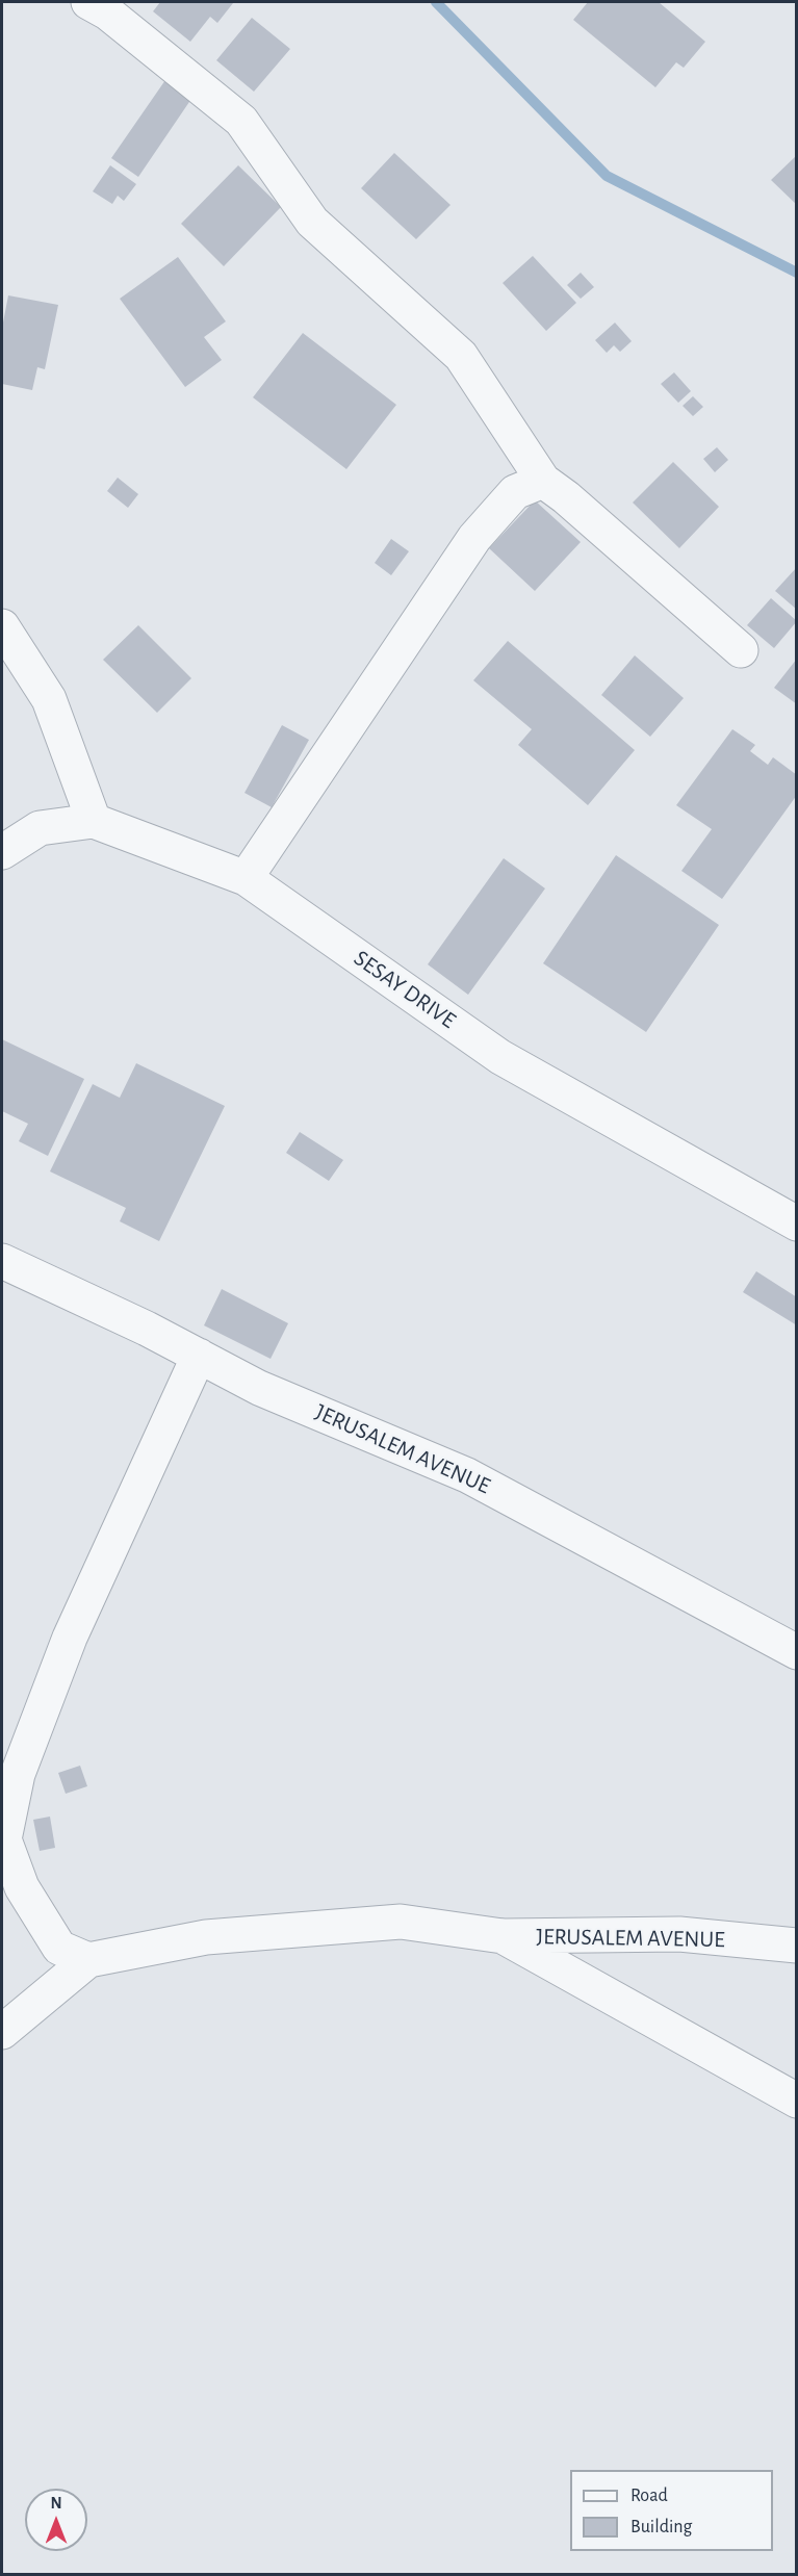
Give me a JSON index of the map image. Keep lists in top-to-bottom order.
{
  "streets": {
    "street": ["SESAY DRIVE", "JERUSALEM AVENUE"]
  },
  "legend": ["Road", "Building"],
  "north": "top"
}
